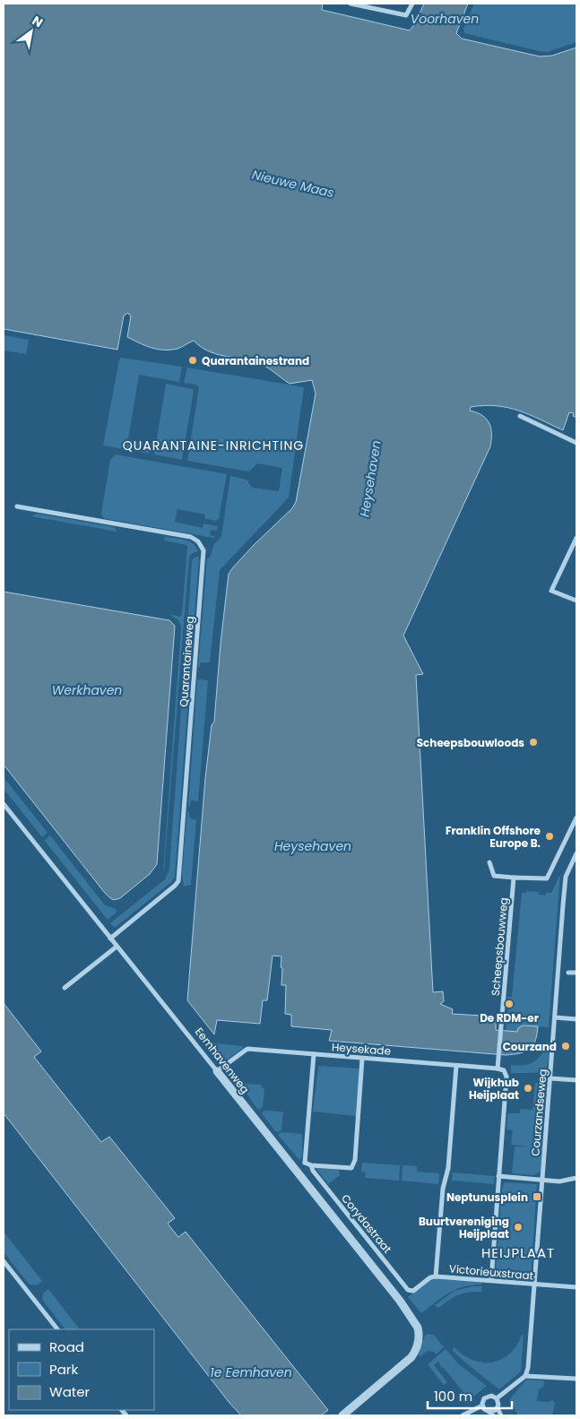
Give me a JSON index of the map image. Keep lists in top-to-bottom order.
{
  "streets": {
    "street": [
      "Quarantaineweg",
      "Scheepsbouwweg",
      "Heysekade",
      "Eemhavenweg",
      "Courzandseweg",
      "Corydastraat",
      "Victorieuxstraat"
    ]
  },
  "crossings": [
    ["Quarantaineweg", "Eemhavenweg"],
    ["Scheepsbouwweg", "Heysekade"],
    ["Heysekade", "Eemhavenweg"],
    ["Courzandseweg", "Victorieuxstraat"],
    ["Corydastraat", "Victorieuxstraat"]
  ],
  "districts": ["QUARANTAINE-INRICHTING", "HEIJPLAAT"],
  "water": [
    "Voorhaven",
    "Nieuwe Maas",
    "Heysehaven",
    "Werkhaven",
    "1e Eemhaven"
  ],
  "places": {
    "other": [
      "Quarantainestrand",
      "Scheepsbouwloods",
      "Franklin Offshore Europe B.",
      "De RDM-er",
      "Courzand",
      "Wijkhub Heijplaat",
      "Buurtvereniging Heijplaat"
    ],
    "transit": ["Neptunusplein"]
  },
  "legend": ["Road", "Park", "Water"],
  "scale_bar": "100 m",
  "north": "top right"
}
